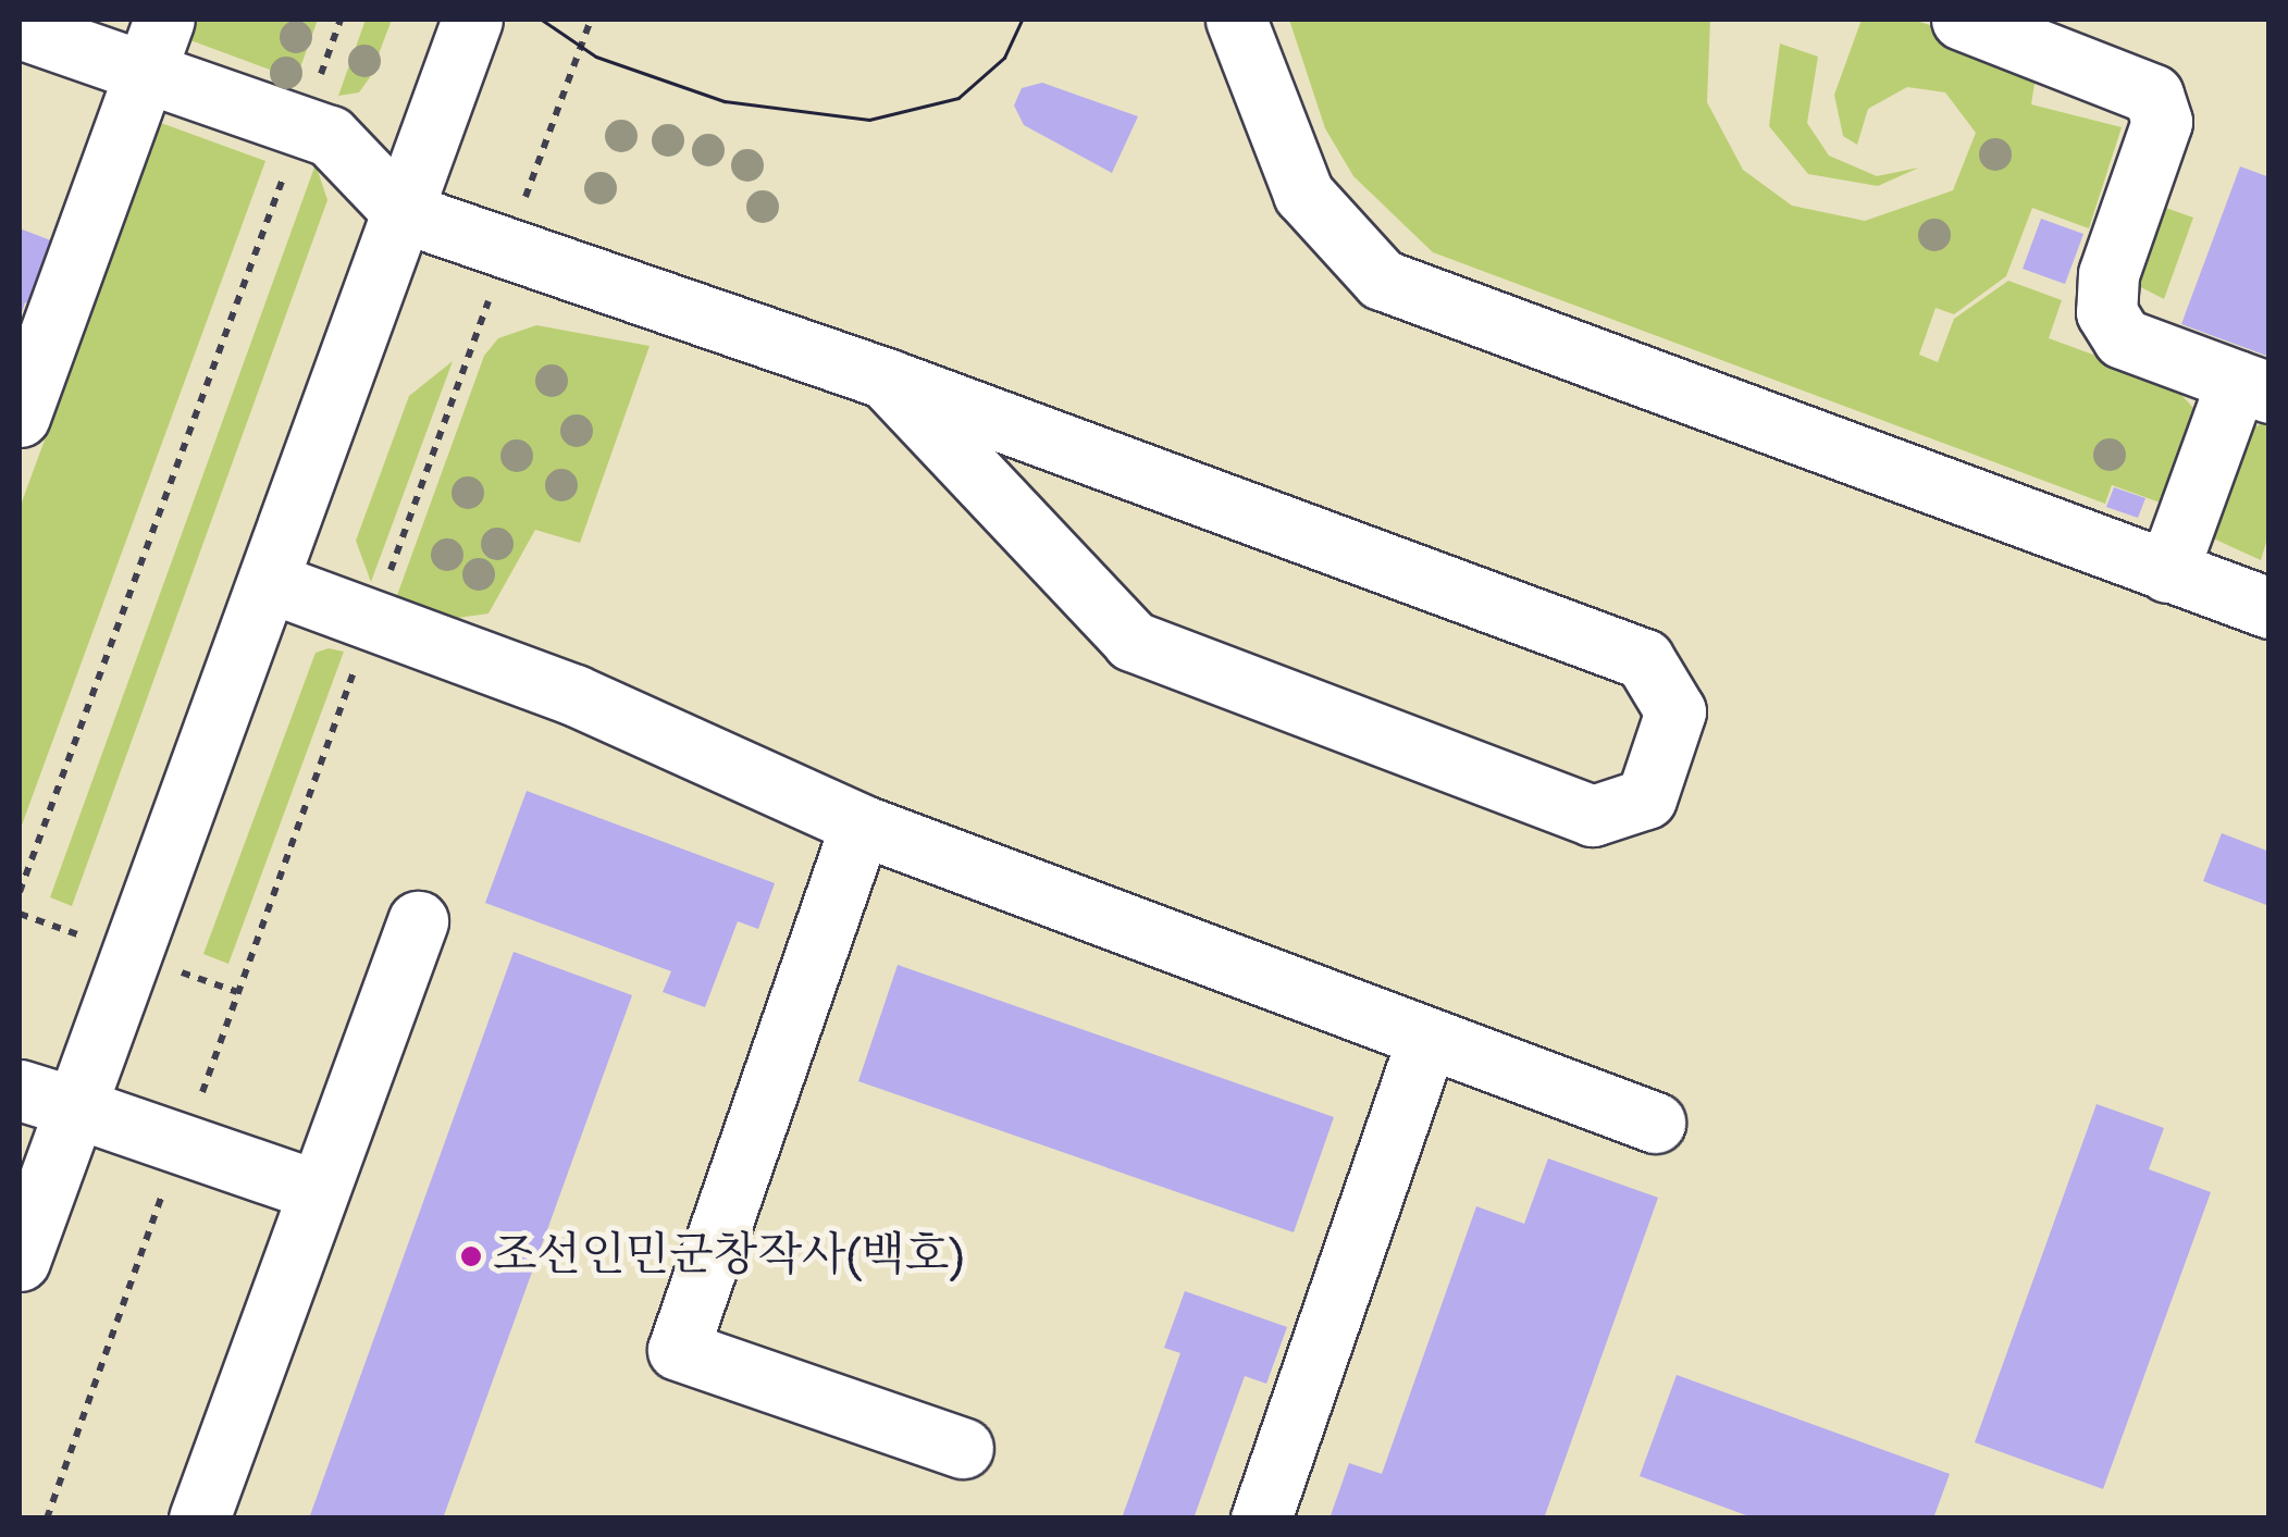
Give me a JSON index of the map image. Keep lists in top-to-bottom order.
{
  "places": ["조선인민군창작사(백호)"]
}
